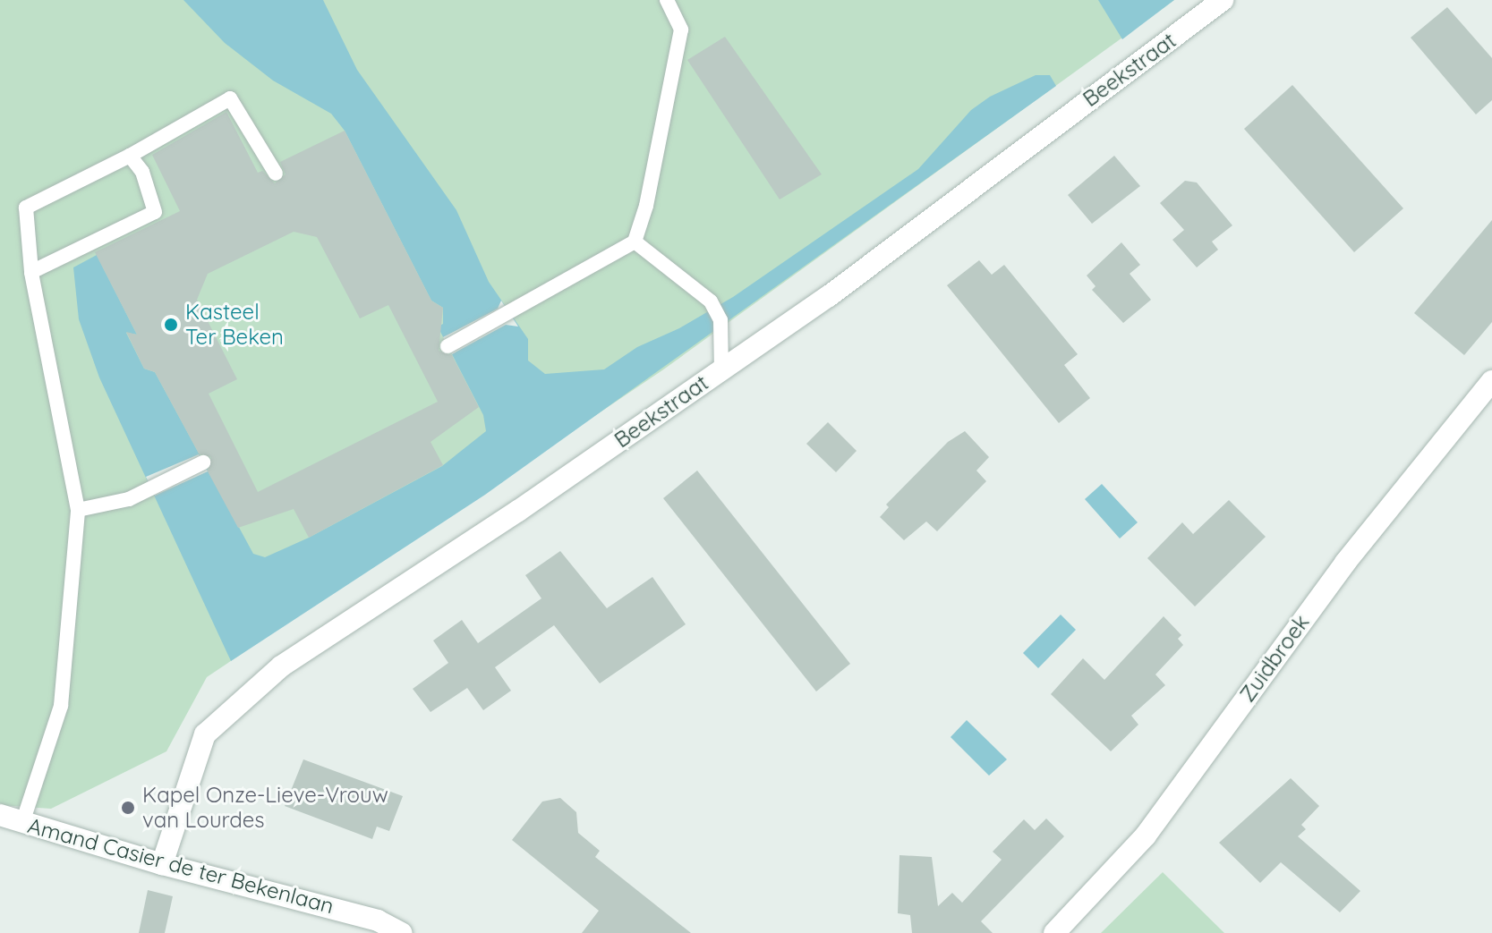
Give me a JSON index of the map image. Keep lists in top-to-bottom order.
{
  "streets": {
    "street": ["Beekstraat", "Zuidbroek", "Amand Casier de ter Bekenlaan"]
  },
  "crossings": [
    ["Beekstraat", "Amand Casier de ter Bekenlaan"]
  ],
  "places": ["Kasteel Ter Beken", "Kapel Onze-Lieve-Vrouw van Lourdes"]
}
